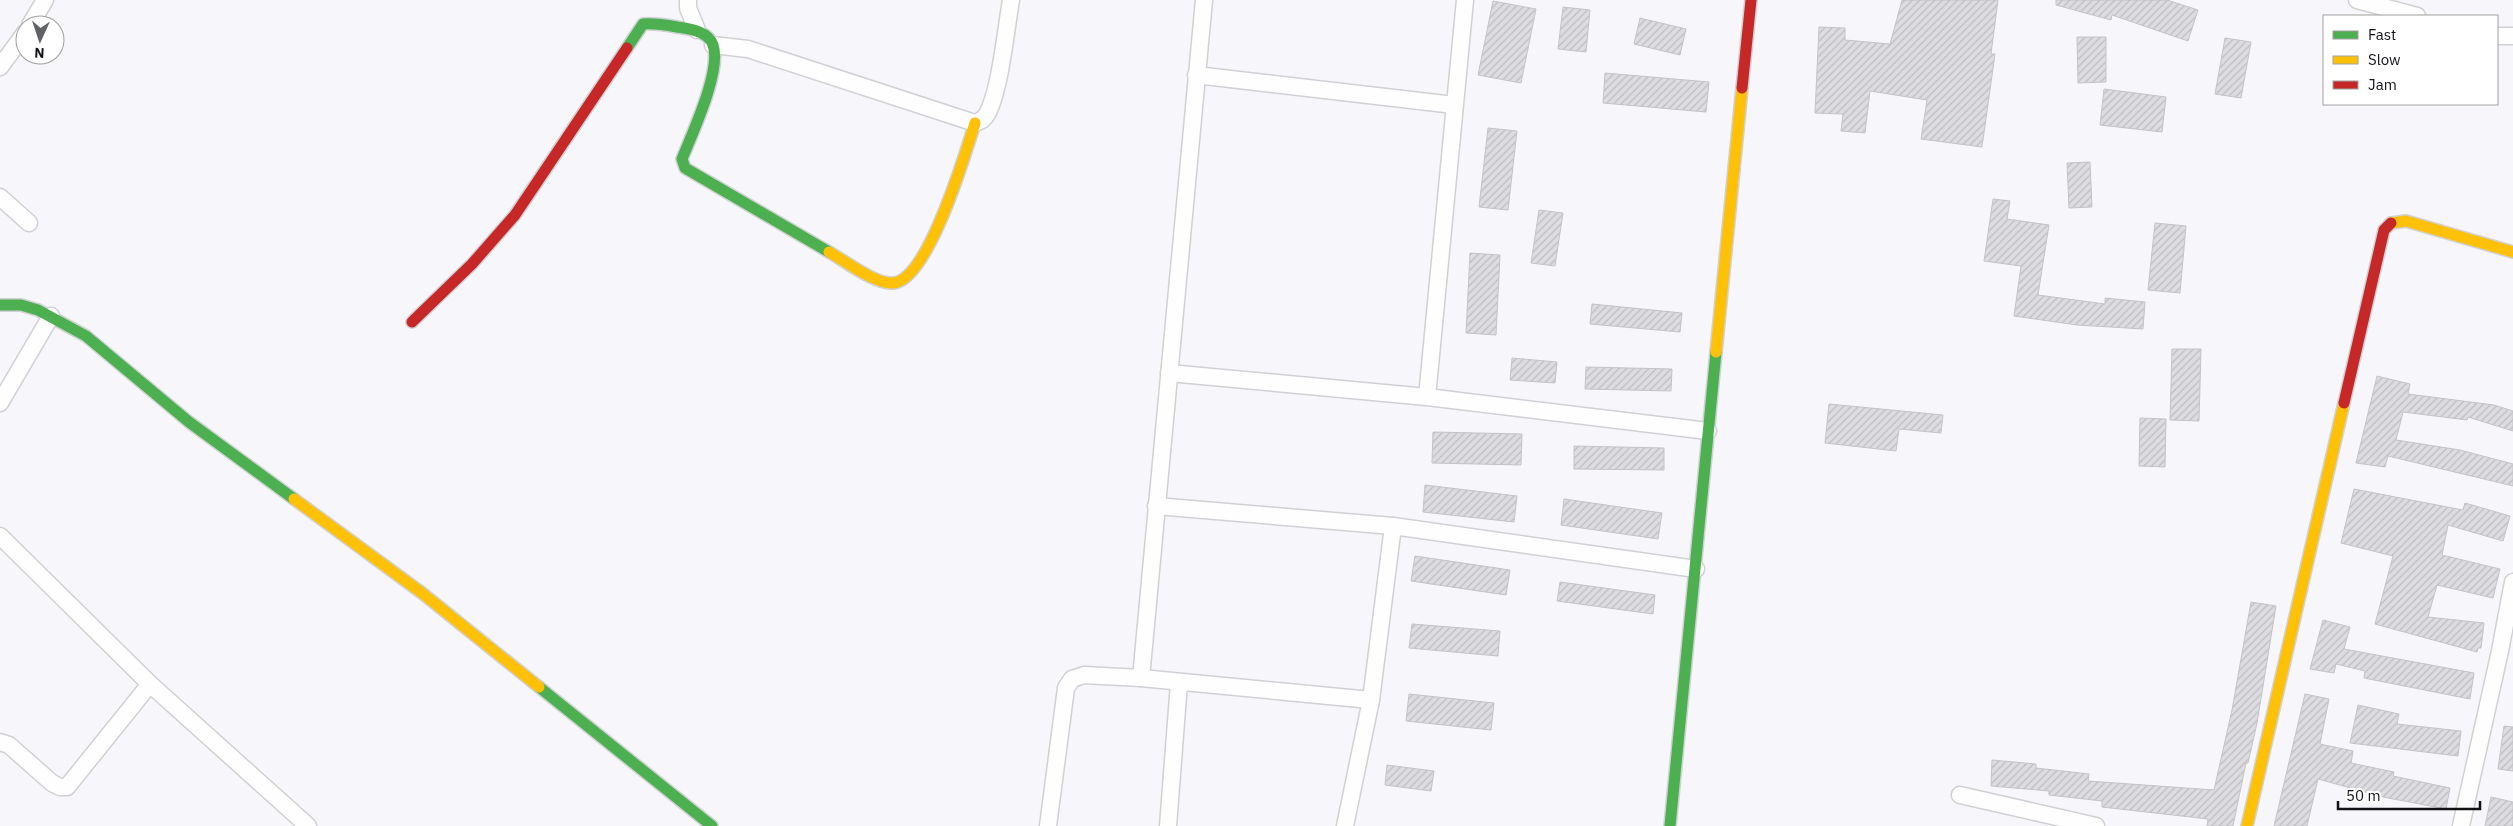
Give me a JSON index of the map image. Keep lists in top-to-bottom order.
{
  "legend": ["Fast", "Slow", "Jam"],
  "scale_bar": "50 m",
  "north": "bottom"
}
